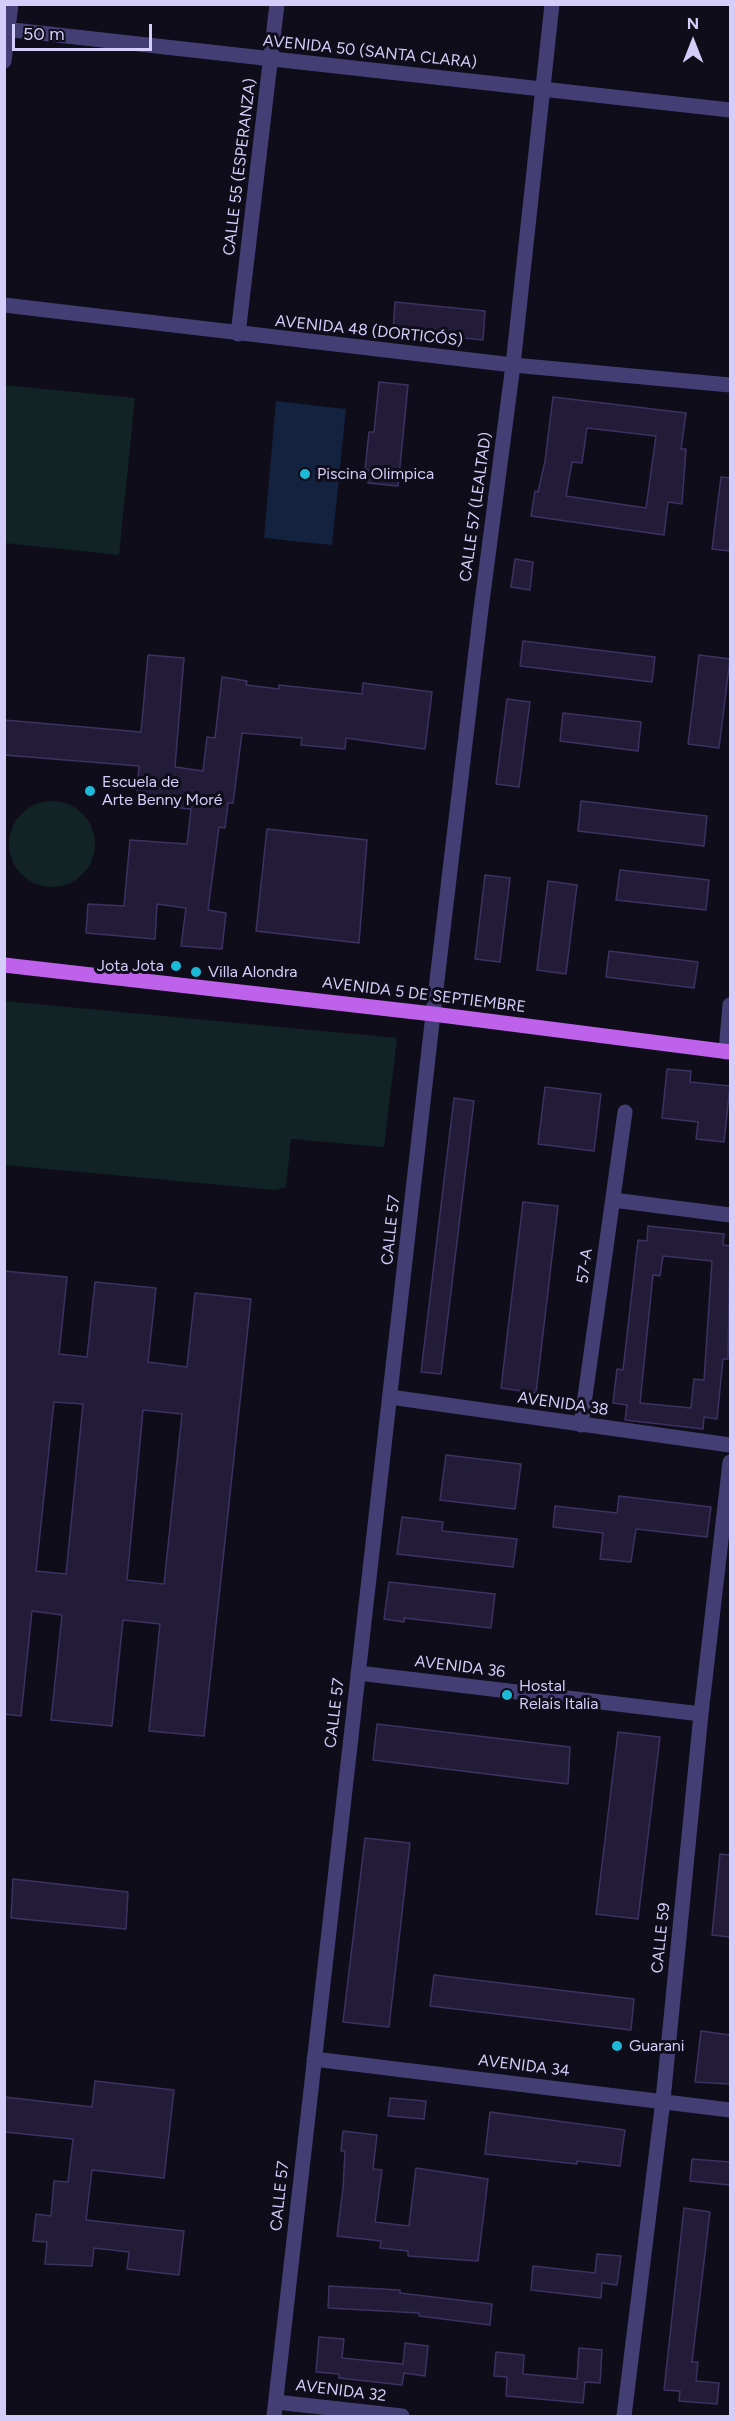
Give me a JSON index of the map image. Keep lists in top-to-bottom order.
{
  "streets": {
    "main road": ["AVENIDA 5 DE SEPTIEMBRE"],
    "street": [
      "AVENIDA 50 (SANTA CLARA)",
      "CALLE 55 (ESPERANZA)",
      "AVENIDA 48 (DORTICÓS)",
      "CALLE 57 (LEALTAD)",
      "CALLE 57",
      "57-A",
      "AVENIDA 38",
      "AVENIDA 36",
      "CALLE 59",
      "AVENIDA 34",
      "AVENIDA 32"
    ]
  },
  "crossings": [
    ["AVENIDA 50 (SANTA CLARA)", "CALLE 55 (ESPERANZA)"],
    ["AVENIDA 50 (SANTA CLARA)", "CALLE 57 (LEALTAD)"],
    ["CALLE 55 (ESPERANZA)", "AVENIDA 48 (DORTICÓS)"],
    ["AVENIDA 48 (DORTICÓS)", "CALLE 57 (LEALTAD)"],
    ["CALLE 57 (LEALTAD)", "AVENIDA 5 DE SEPTIEMBRE"],
    ["CALLE 57 (LEALTAD)", "CALLE 57"],
    ["AVENIDA 5 DE SEPTIEMBRE", "CALLE 57"],
    ["CALLE 57", "AVENIDA 38"],
    ["CALLE 57", "AVENIDA 36"],
    ["CALLE 57", "AVENIDA 34"],
    ["CALLE 57", "AVENIDA 32"],
    ["57-A", "AVENIDA 38"],
    ["AVENIDA 36", "CALLE 59"],
    ["CALLE 59", "AVENIDA 34"]
  ],
  "places": [
    "Piscina Olimpica",
    "Escuela de Arte Benny Moré",
    "Jota Jota",
    "Villa Alondra",
    "Hostal Relais Italia",
    "Guarani"
  ],
  "scale_bar": "50 m",
  "north": "top"
}
